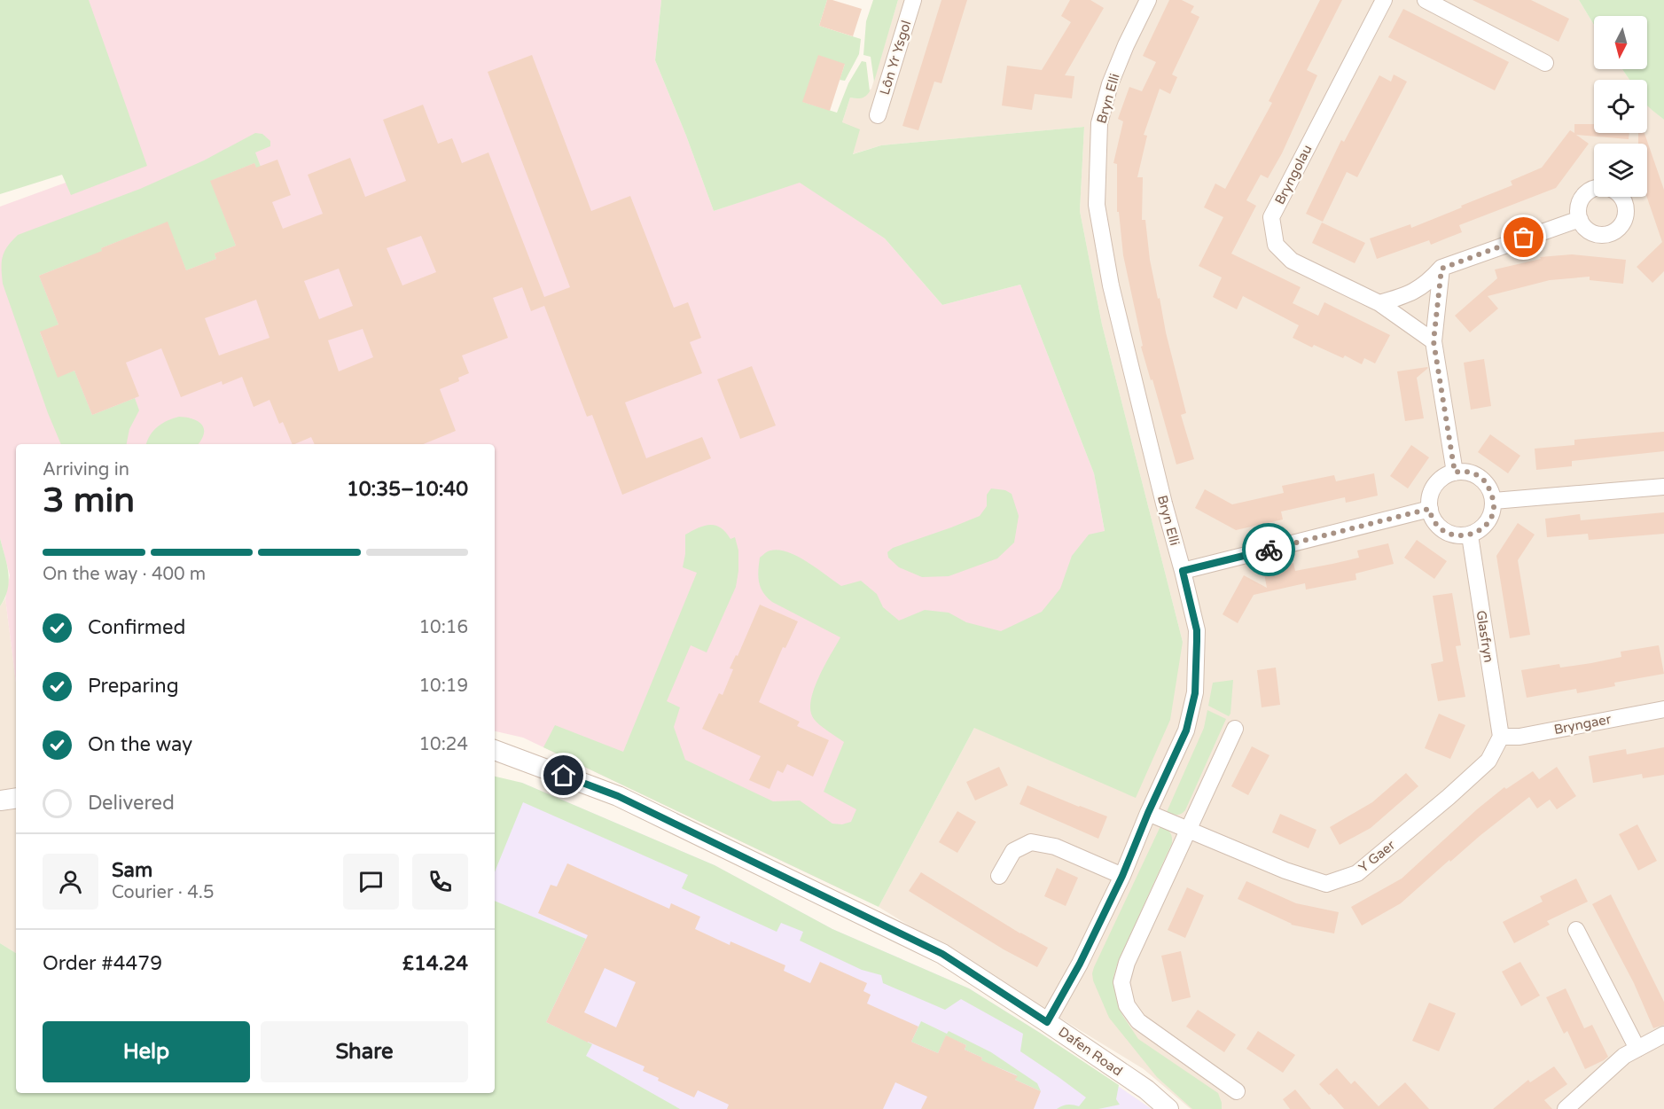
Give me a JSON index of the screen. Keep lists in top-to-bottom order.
{
  "streets": {
    "street": [
      "Lôn Yr Ysgol",
      "Bryn Elli",
      "Bryngolau",
      "Glasfryn",
      "Bryngaer",
      "Y Gaer",
      "Dafen Road"
    ]
  },
  "crossings": [
    ["Bryn Elli", "Y Gaer"],
    ["Bryn Elli", "Dafen Road"],
    ["Glasfryn", "Bryngaer"],
    ["Glasfryn", "Y Gaer"],
    ["Bryngaer", "Y Gaer"]
  ],
  "north": "bottom",
  "page": {
    "heading": ["3 min", "Arriving in", "10:35–10:40"],
    "panel": [
      "Sam",
      "Courier · 4.5",
      "Order #4479",
      "£14.24"
    ],
    "bar": "On the way · 400 m",
    "list": [
      ["Confirmed", "10:16"],
      ["Preparing", "10:19"],
      ["On the way", "10:24"],
      "Delivered"
    ],
    "buttons": ["Help", "Share"]
  }
}
